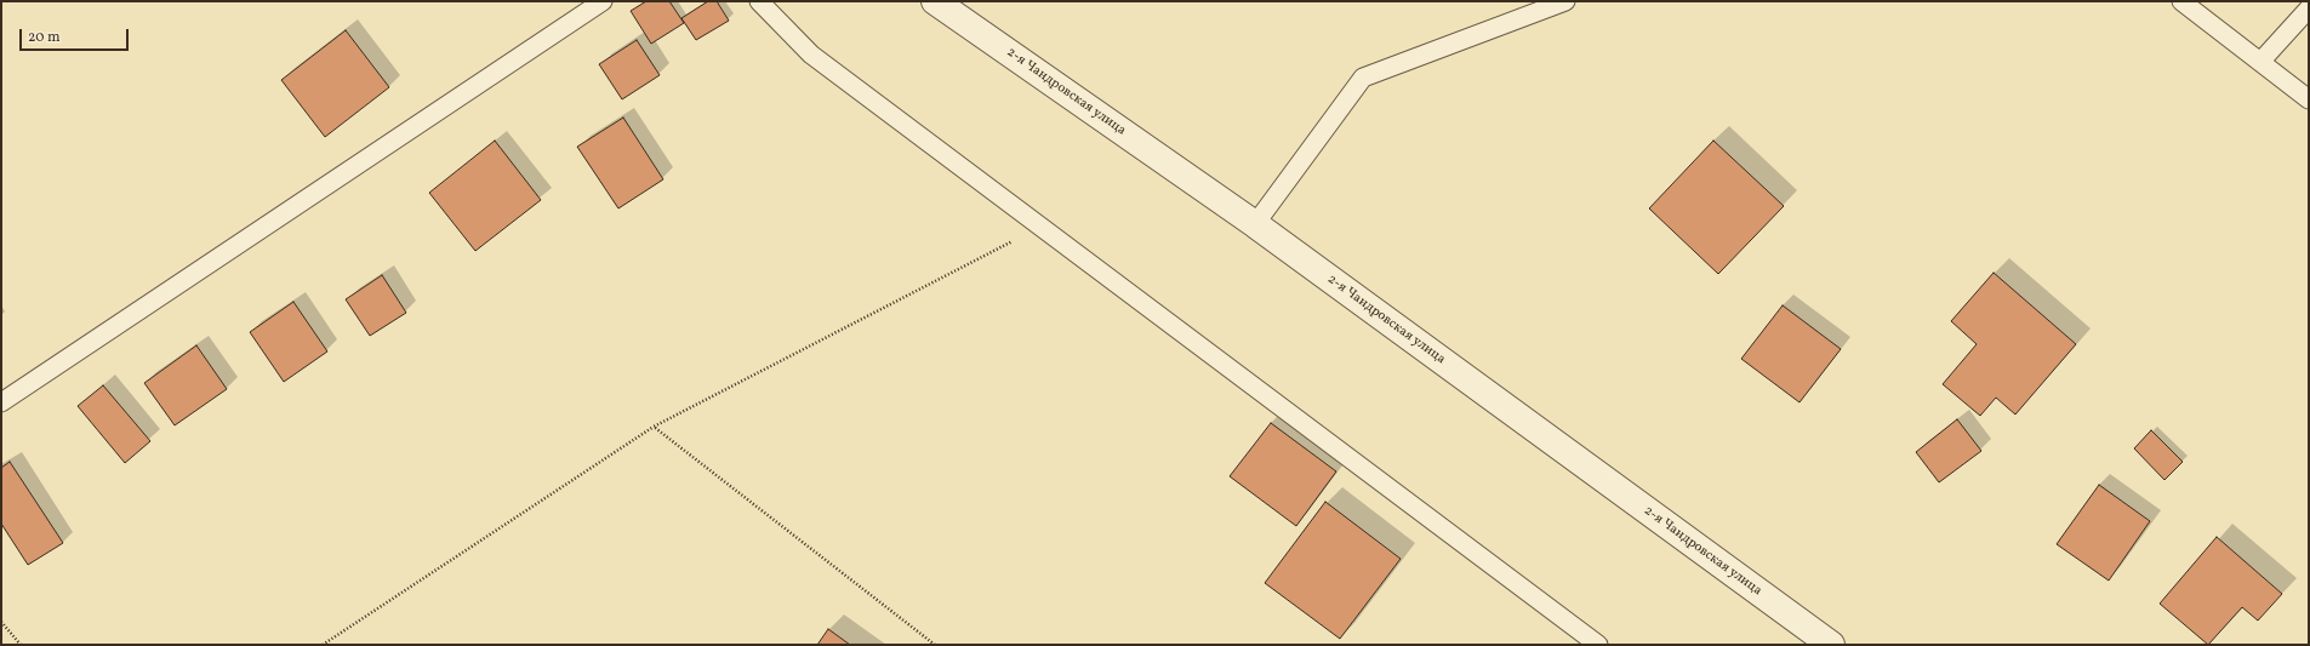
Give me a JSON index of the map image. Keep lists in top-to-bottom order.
{
  "streets": {
    "street": ["2-я Чандровская улица"]
  },
  "scale_bar": "20 m"
}
